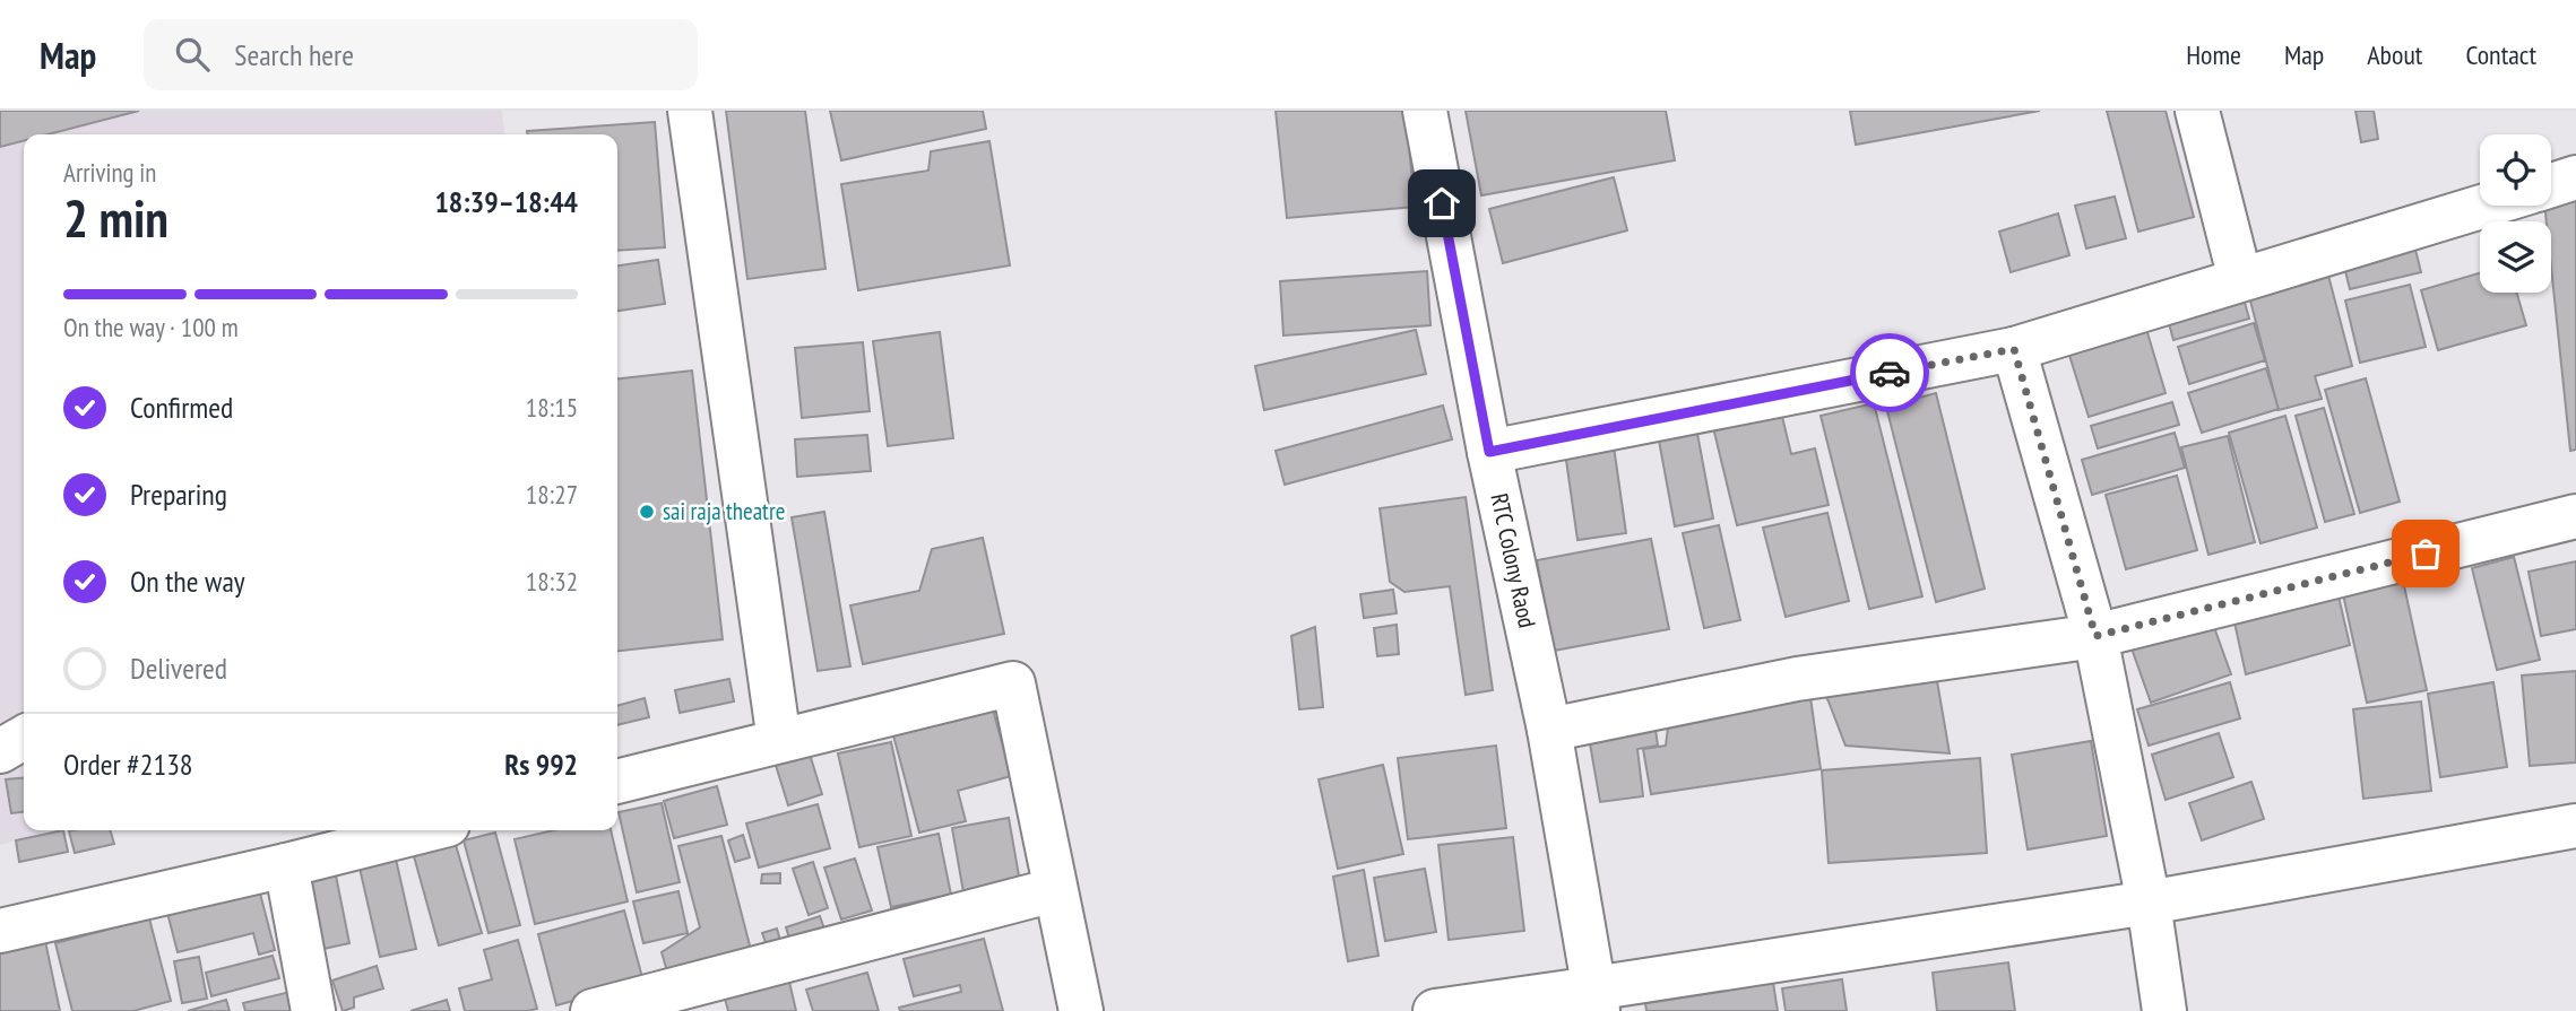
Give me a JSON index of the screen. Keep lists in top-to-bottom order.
{
  "streets": {
    "street": ["RTC Colony Raod"]
  },
  "places": ["sai raja theatre"],
  "page": {
    "header": "Map",
    "search": "Search here",
    "nav": [
      "Home",
      "Map",
      "About",
      "Contact"
    ],
    "heading": ["2 min", "Arriving in", "18:39–18:44"],
    "panel": ["Order #2138", "Rs 992"],
    "bar": "On the way · 100 m",
    "list": [
      ["Confirmed", "18:15"],
      ["Preparing", "18:27"],
      ["On the way", "18:32"],
      "Delivered"
    ]
  }
}
